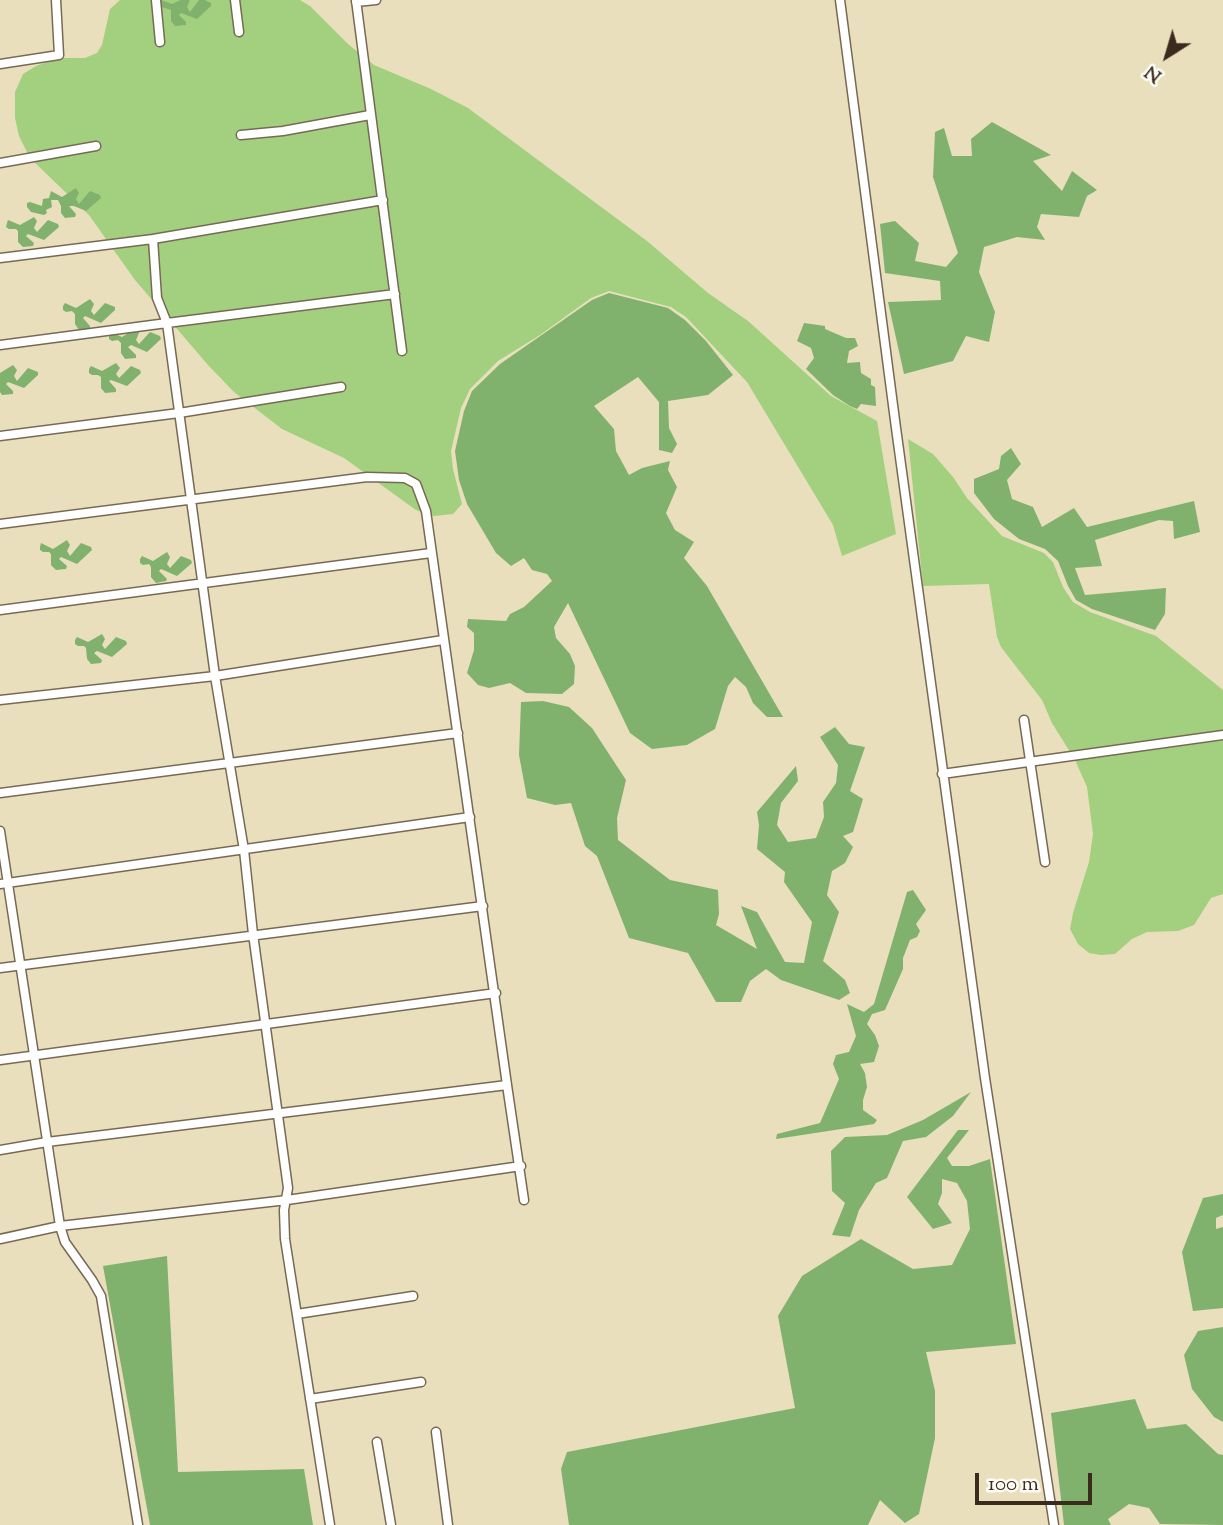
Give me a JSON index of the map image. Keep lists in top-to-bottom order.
{
  "scale_bar": "100 m",
  "north": "bottom left"
}
